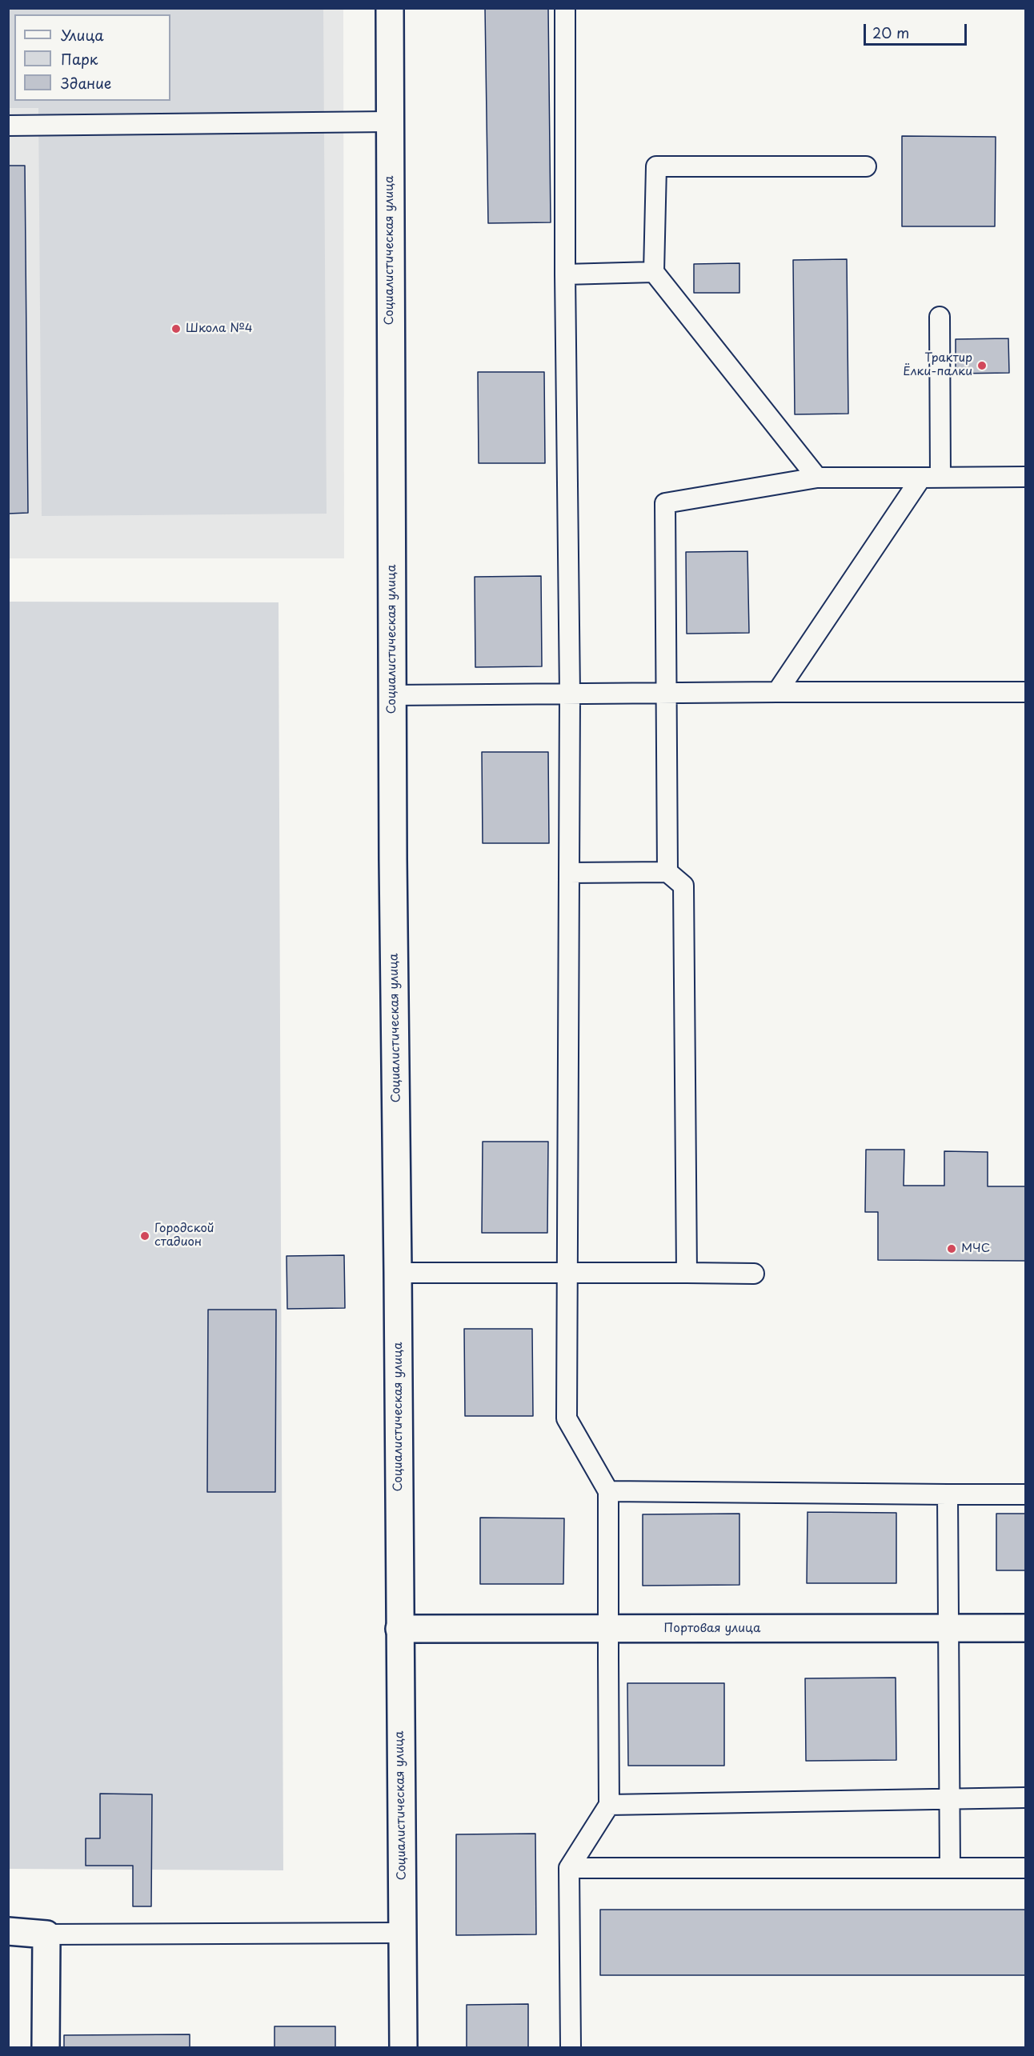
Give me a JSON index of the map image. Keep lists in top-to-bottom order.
{
  "streets": {
    "main road": ["Социалистическая улица", "Портовая улица"]
  },
  "crossings": [
    ["Социалистическая улица", "Портовая улица"]
  ],
  "places": [
    "Школа №4",
    "Трактир Ёлки-палки",
    "Городской стадион",
    "МЧС"
  ],
  "legend": ["Улица", "Парк", "Здание"],
  "scale_bar": "20 m"
}
